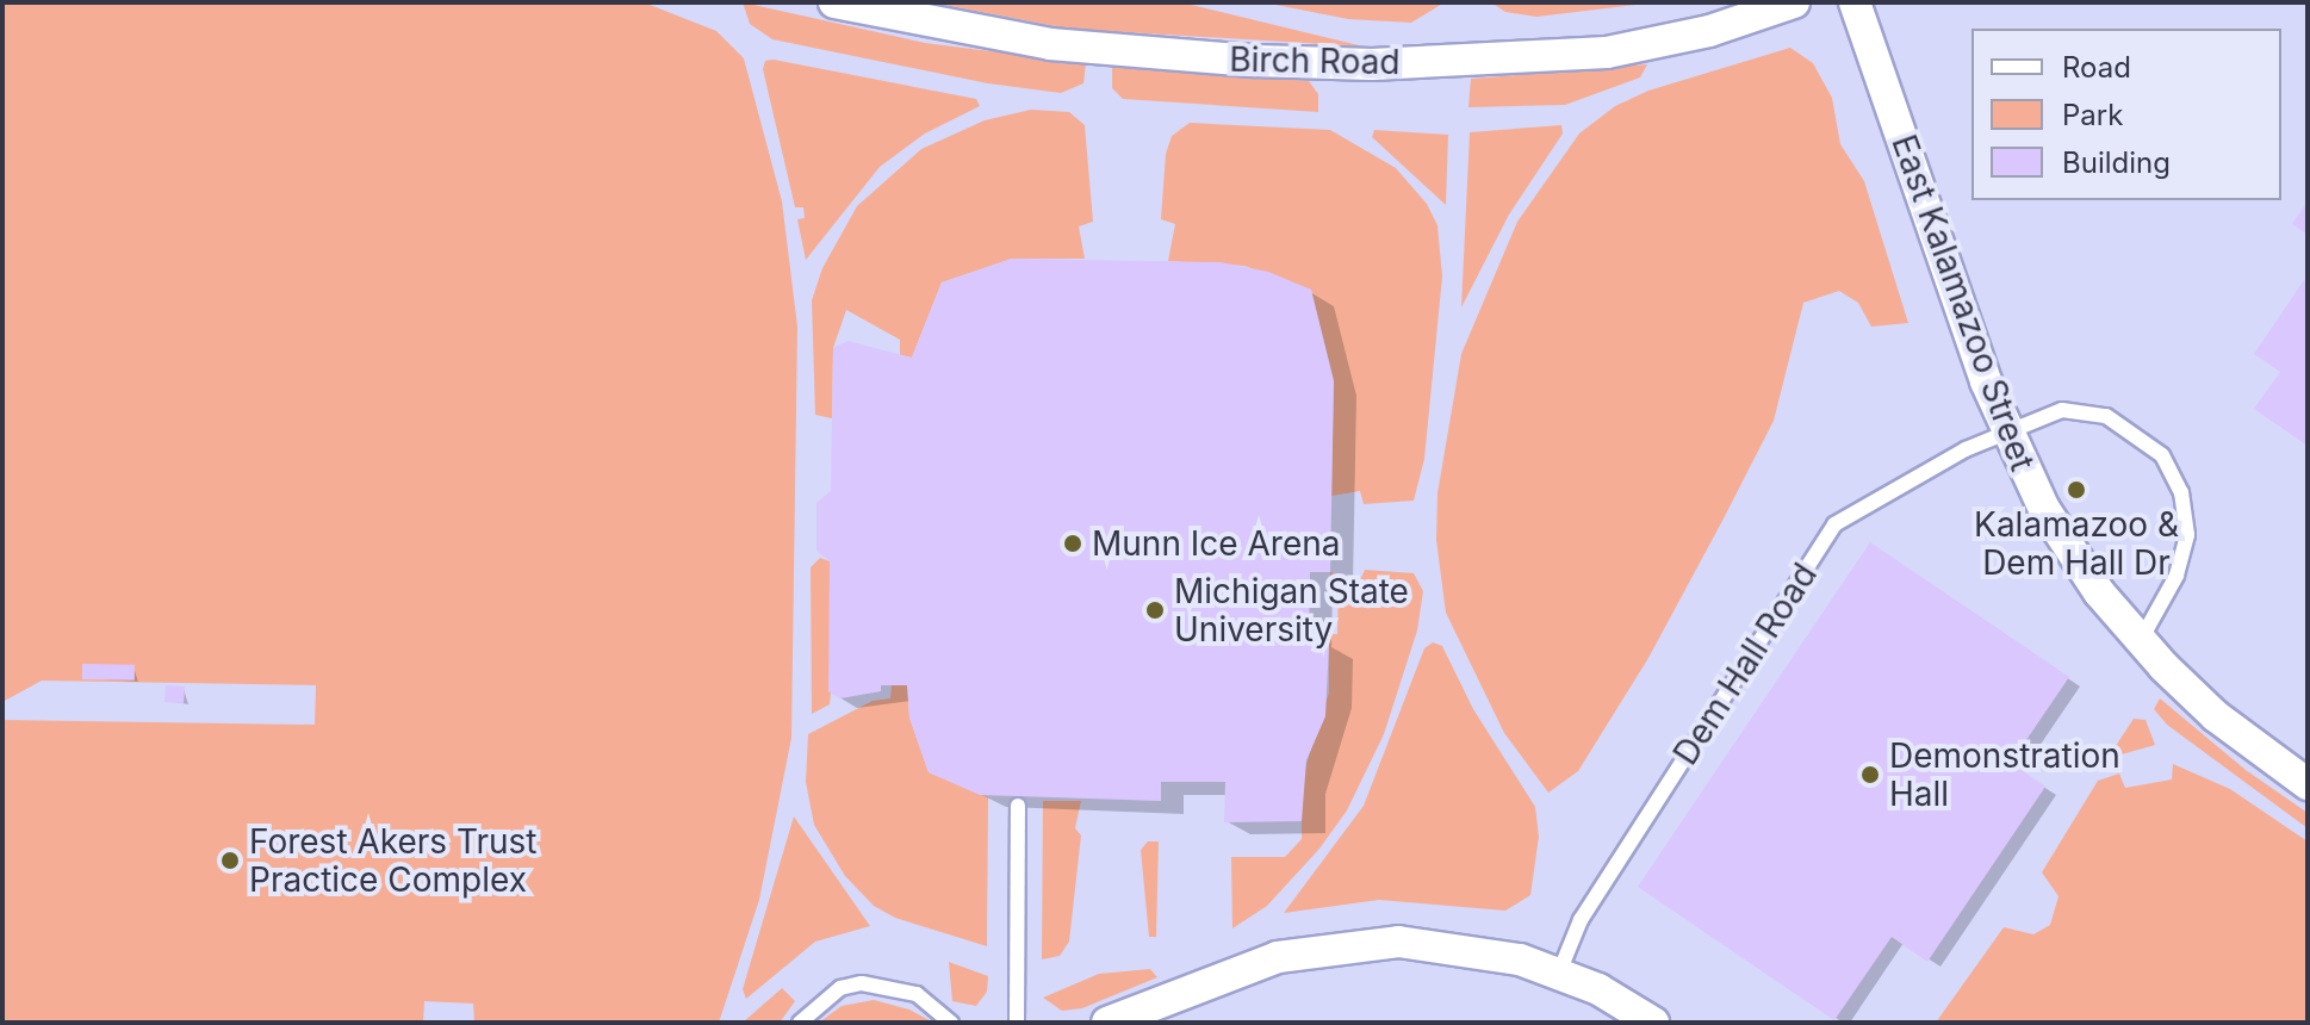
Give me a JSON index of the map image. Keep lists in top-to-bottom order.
{
  "streets": {
    "street": ["Birch Road", "East Kalamazoo Street"],
    "lane": ["Dem Hall Road"]
  },
  "crossings": [
    ["East Kalamazoo Street", "Dem Hall Road"]
  ],
  "places": [
    "Kalamazoo & Dem Hall Dr",
    "Munn Ice Arena",
    "Michigan State University",
    "Demonstration Hall",
    "Forest Akers Trust Practice Complex"
  ],
  "legend": ["Road", "Park", "Building"]
}
